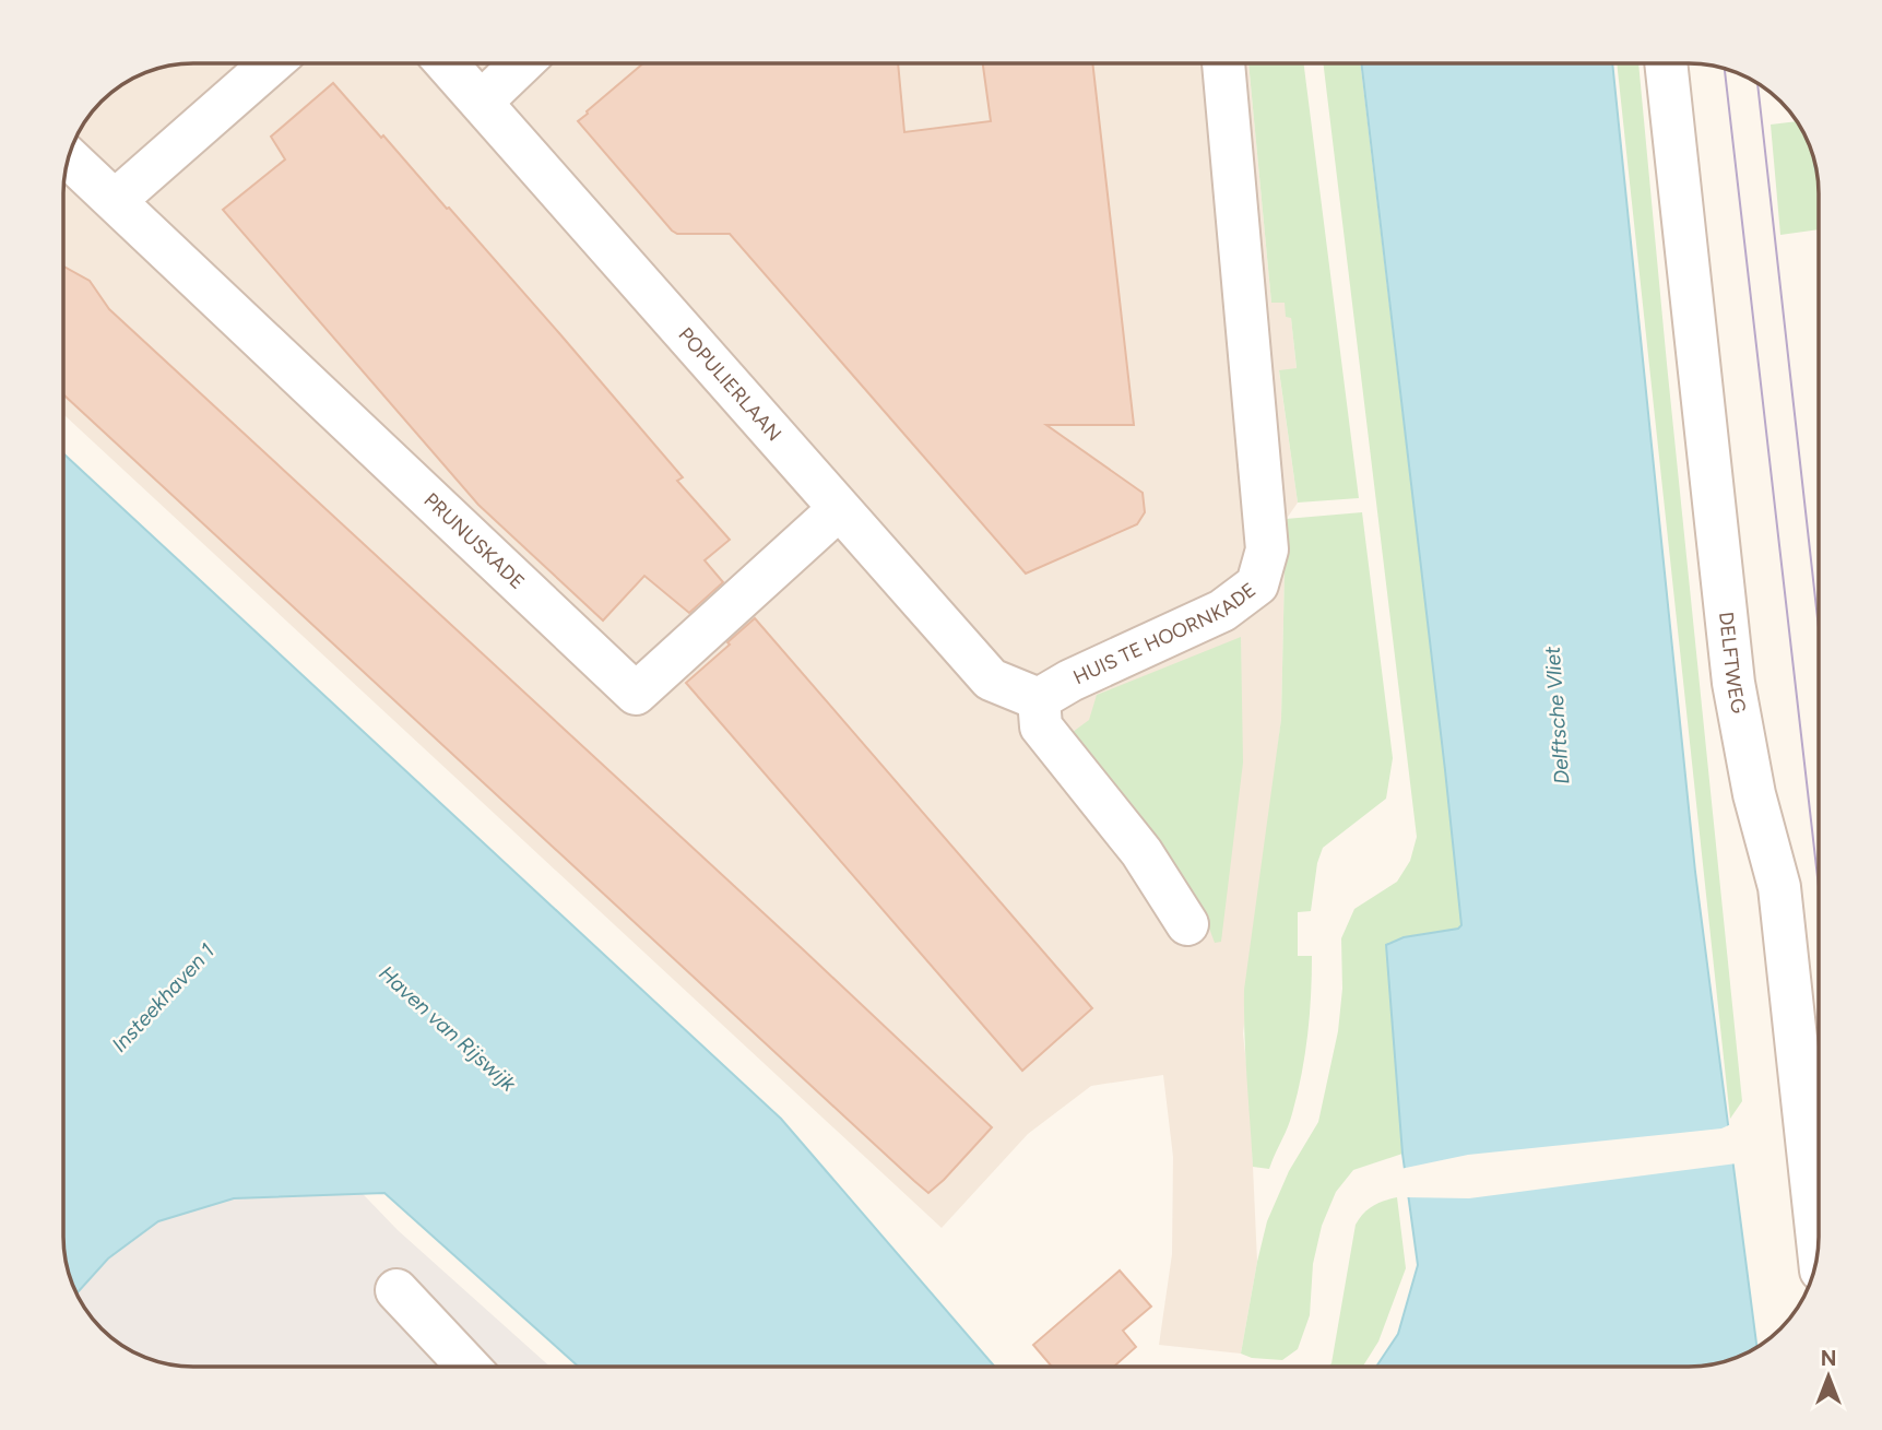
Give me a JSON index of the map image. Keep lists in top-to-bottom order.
{
  "streets": {
    "street": [
      "POPULIERLAAN",
      "PRUNUSKADE",
      "HUIS TE HOORNKADE",
      "DELFTWEG"
    ]
  },
  "crossings": [
    ["POPULIERLAAN", "PRUNUSKADE"],
    ["POPULIERLAAN", "HUIS TE HOORNKADE"]
  ],
  "water": ["Delftsche Vliet", "Insteekhaven 1", "Haven van Rijswijk"],
  "north": "top"
}
